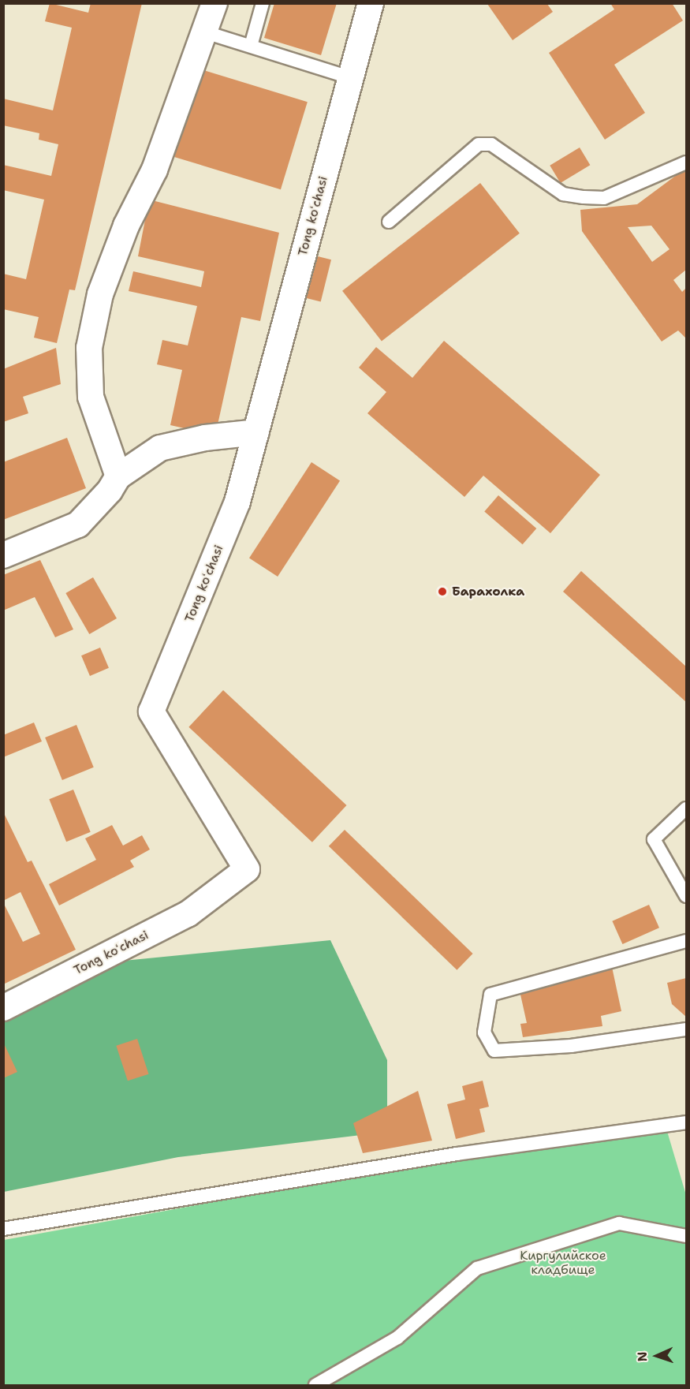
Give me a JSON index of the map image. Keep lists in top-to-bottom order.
{
  "streets": {
    "street": ["Tong koʻchasi"]
  },
  "parks": ["Киргулийское кладбище"],
  "places": ["Барахолка"],
  "north": "left"
}
